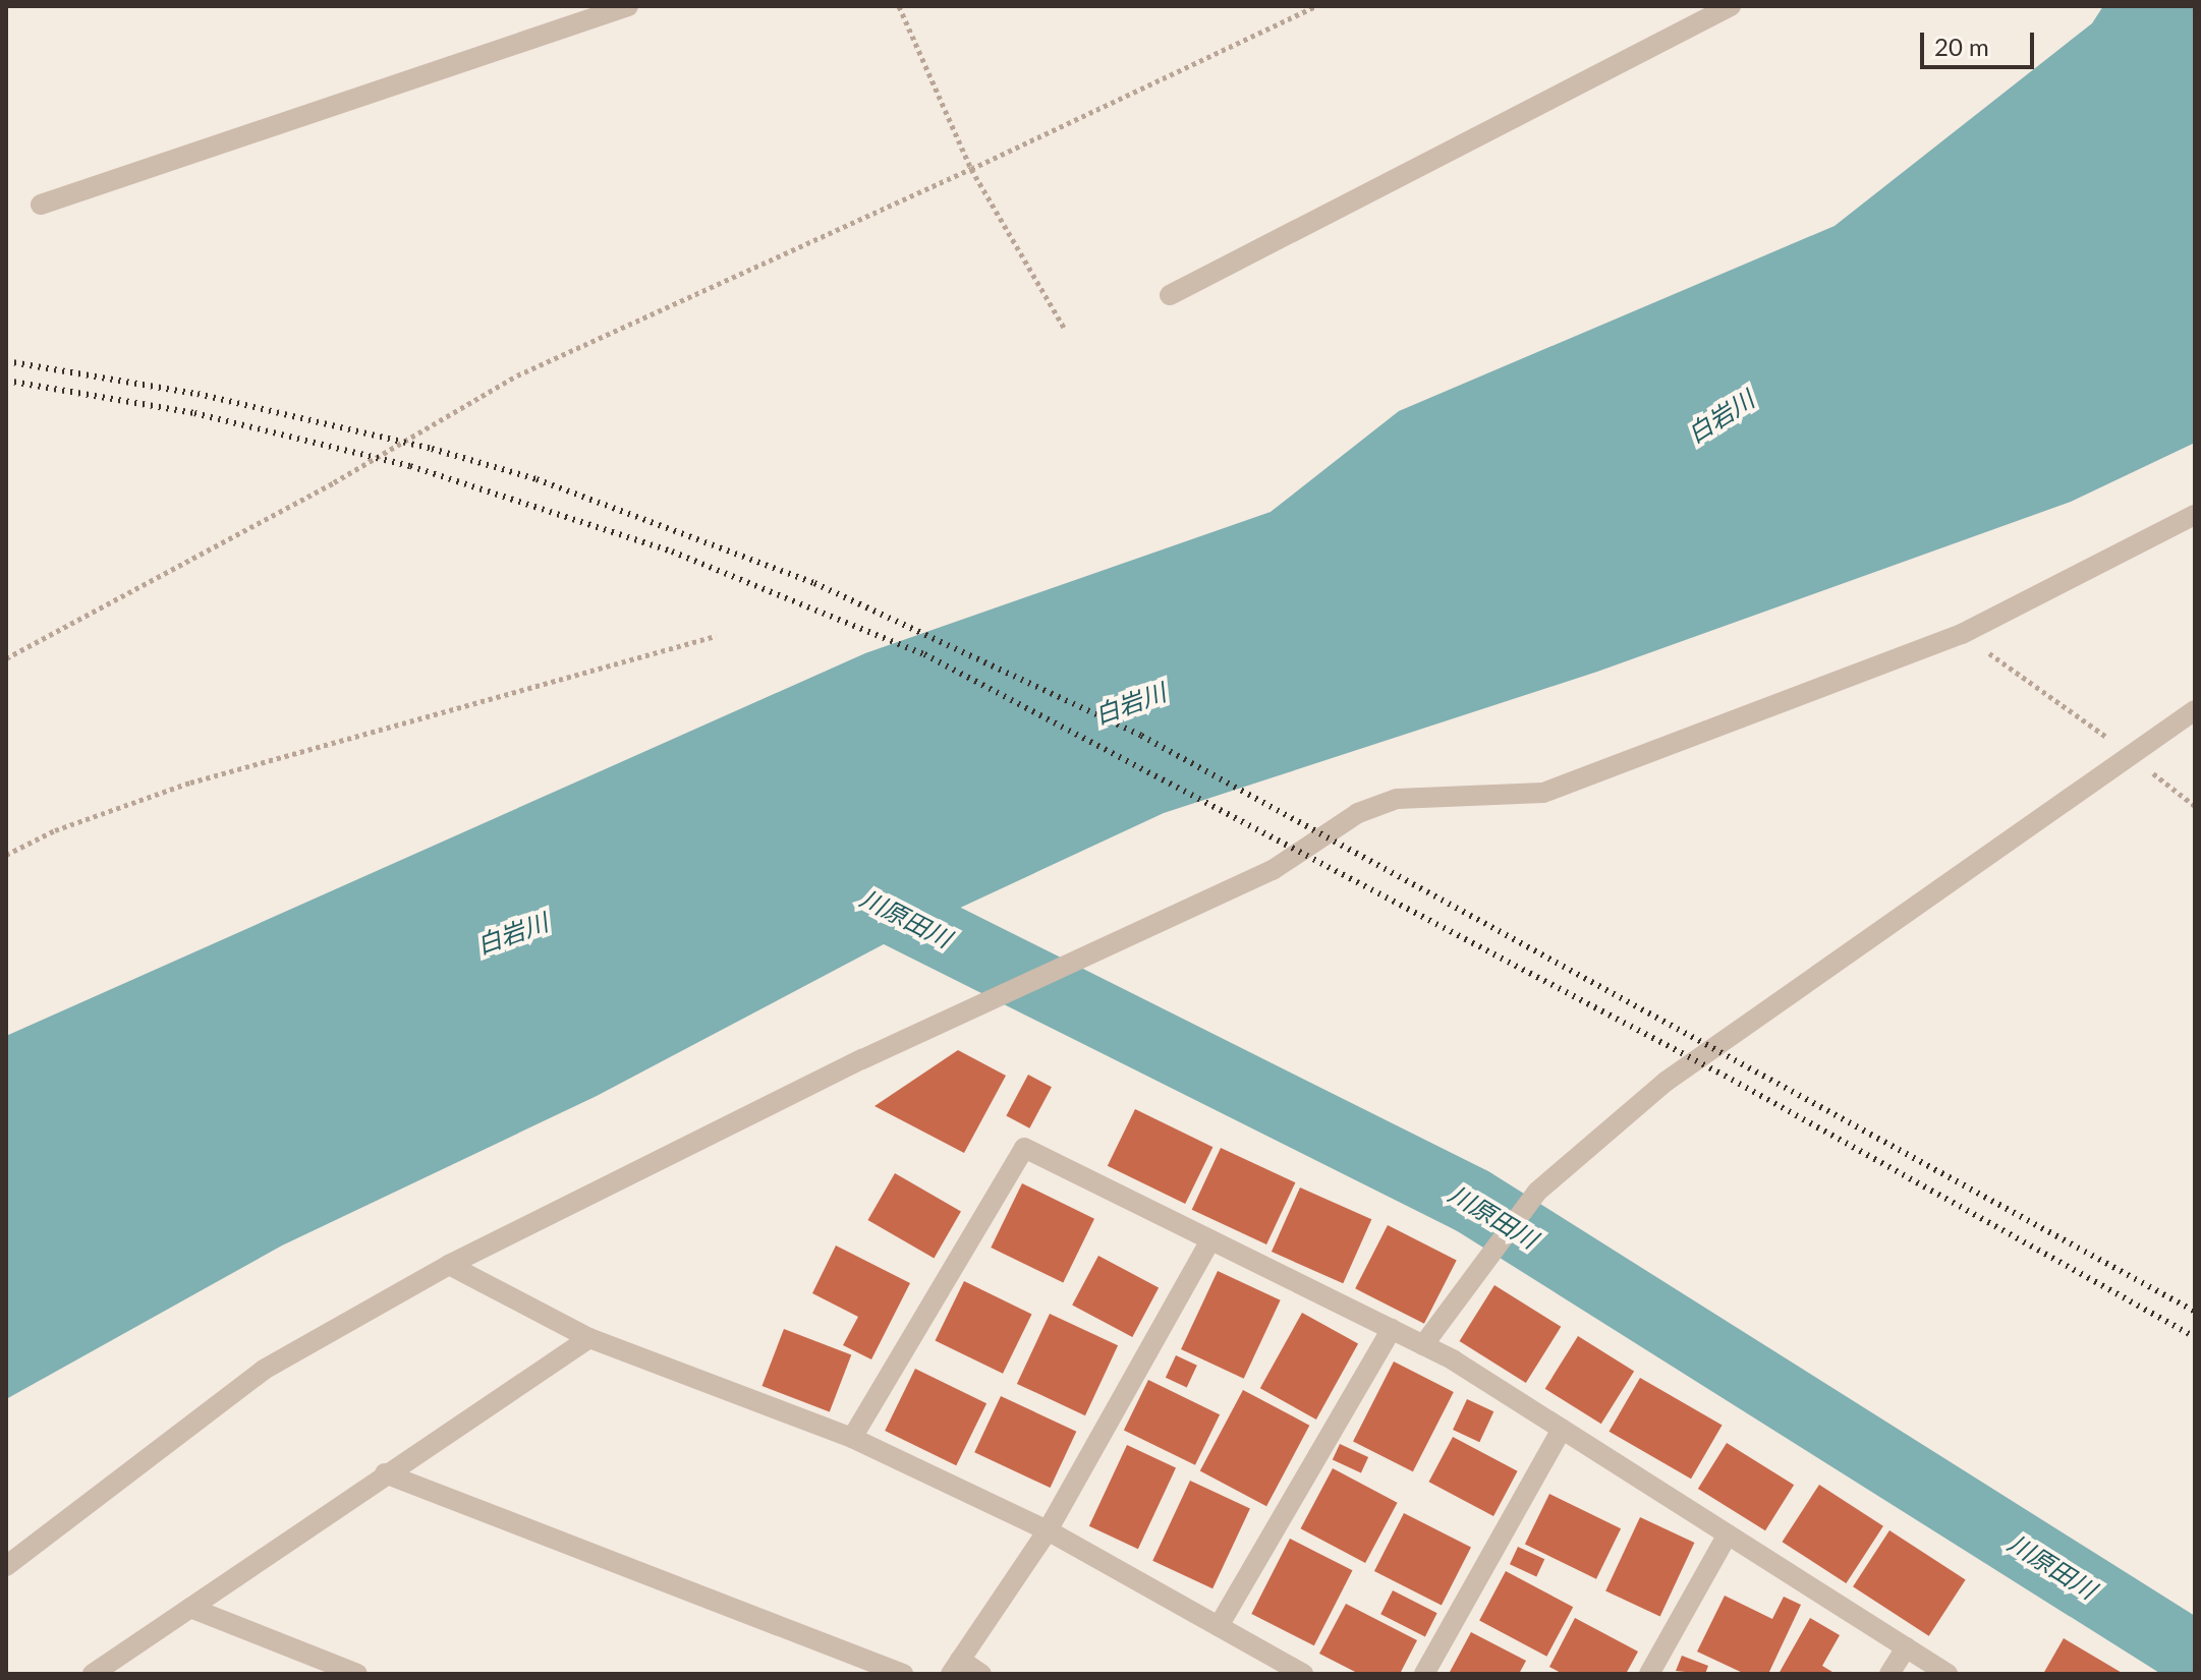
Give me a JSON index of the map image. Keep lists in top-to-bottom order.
{
  "water": ["白岩川", "川原田川"],
  "scale_bar": "20 m"
}
